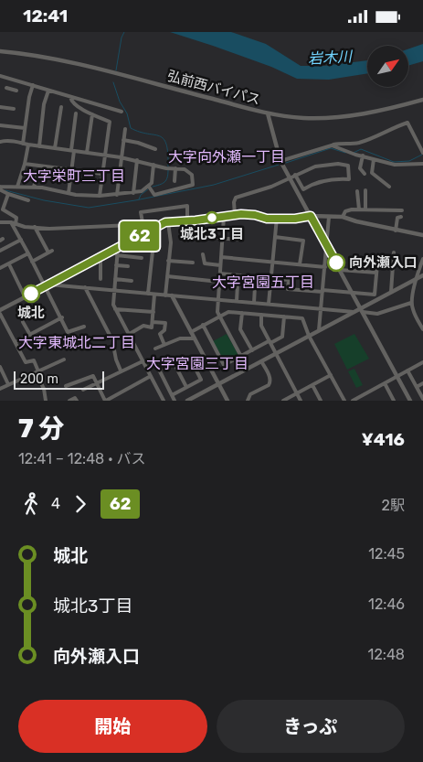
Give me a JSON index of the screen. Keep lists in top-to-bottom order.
{
  "streets": {
    "street": ["弘前西バイパス"]
  },
  "districts": [
    "大字向外瀬一丁目",
    "大字栄町三丁目",
    "大字宮園五丁目",
    "大字東城北二丁目",
    "大字宮園三丁目"
  ],
  "water": ["岩木川"],
  "places": ["城北3丁目", "向外瀬入口", "城北"],
  "lines": ["bus line 62"],
  "scale_bar": "200 m",
  "north": "top right",
  "page": {
    "status": "12:41",
    "on_map": "62",
    "scale": "200 m",
    "heading": ["7 分", "12:41 – 12:48 · バス", "¥416"],
    "legs": ["4", "62", "2駅"],
    "list": [
      {
        "name": "城北",
        "value": "12:45"
      },
      {
        "name": "城北3丁目",
        "value": "12:46"
      },
      {
        "name": "向外瀬入口",
        "value": "12:48"
      }
    ],
    "buttons": ["開始", "きっぷ"]
  }
}
